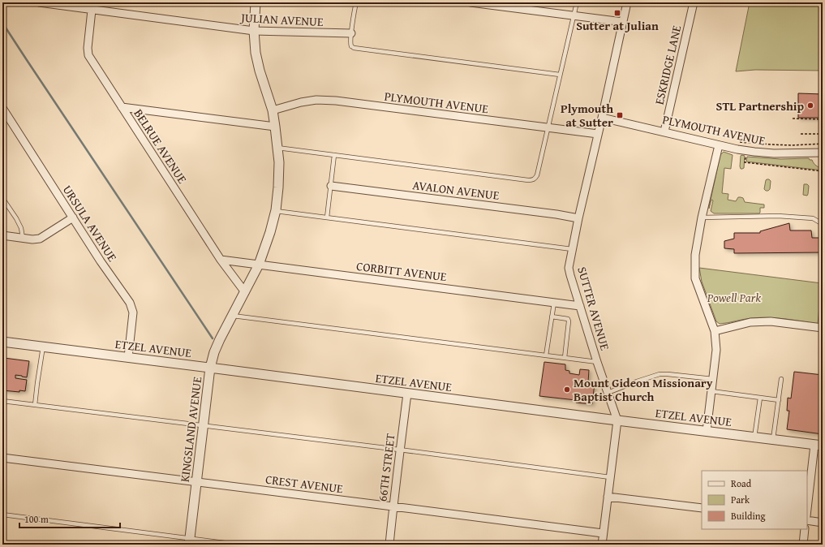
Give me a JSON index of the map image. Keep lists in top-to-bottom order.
{
  "streets": {
    "street": [
      "JULIAN AVENUE",
      "ESKRIDGE LANE",
      "PLYMOUTH AVENUE",
      "BELRUE AVENUE",
      "AVALON AVENUE",
      "URSULA AVENUE",
      "CORBITT AVENUE",
      "SUTTER AVENUE",
      "ETZEL AVENUE",
      "KINGSLAND AVENUE",
      "66TH STREET",
      "CREST AVENUE"
    ]
  },
  "crossings": [
    ["JULIAN AVENUE", "BELRUE AVENUE"],
    ["JULIAN AVENUE", "KINGSLAND AVENUE"],
    ["ESKRIDGE LANE", "PLYMOUTH AVENUE"],
    ["PLYMOUTH AVENUE", "SUTTER AVENUE"],
    ["PLYMOUTH AVENUE", "KINGSLAND AVENUE"],
    ["BELRUE AVENUE", "CORBITT AVENUE"],
    ["BELRUE AVENUE", "KINGSLAND AVENUE"],
    ["AVALON AVENUE", "SUTTER AVENUE"],
    ["URSULA AVENUE", "ETZEL AVENUE"],
    ["CORBITT AVENUE", "SUTTER AVENUE"],
    ["CORBITT AVENUE", "KINGSLAND AVENUE"],
    ["SUTTER AVENUE", "ETZEL AVENUE"],
    ["SUTTER AVENUE", "CREST AVENUE"],
    ["ETZEL AVENUE", "KINGSLAND AVENUE"],
    ["ETZEL AVENUE", "66TH STREET"],
    ["KINGSLAND AVENUE", "CREST AVENUE"],
    ["66TH STREET", "CREST AVENUE"]
  ],
  "parks": ["Powell Park"],
  "places": {
    "transit": ["Sutter at Julian", "Plymouth at Sutter"],
    "other": ["STL Partnership", "Mount Gideon Missionary Baptist Church"]
  },
  "legend": ["Road", "Park", "Building"],
  "scale_bar": "100 m"
}
